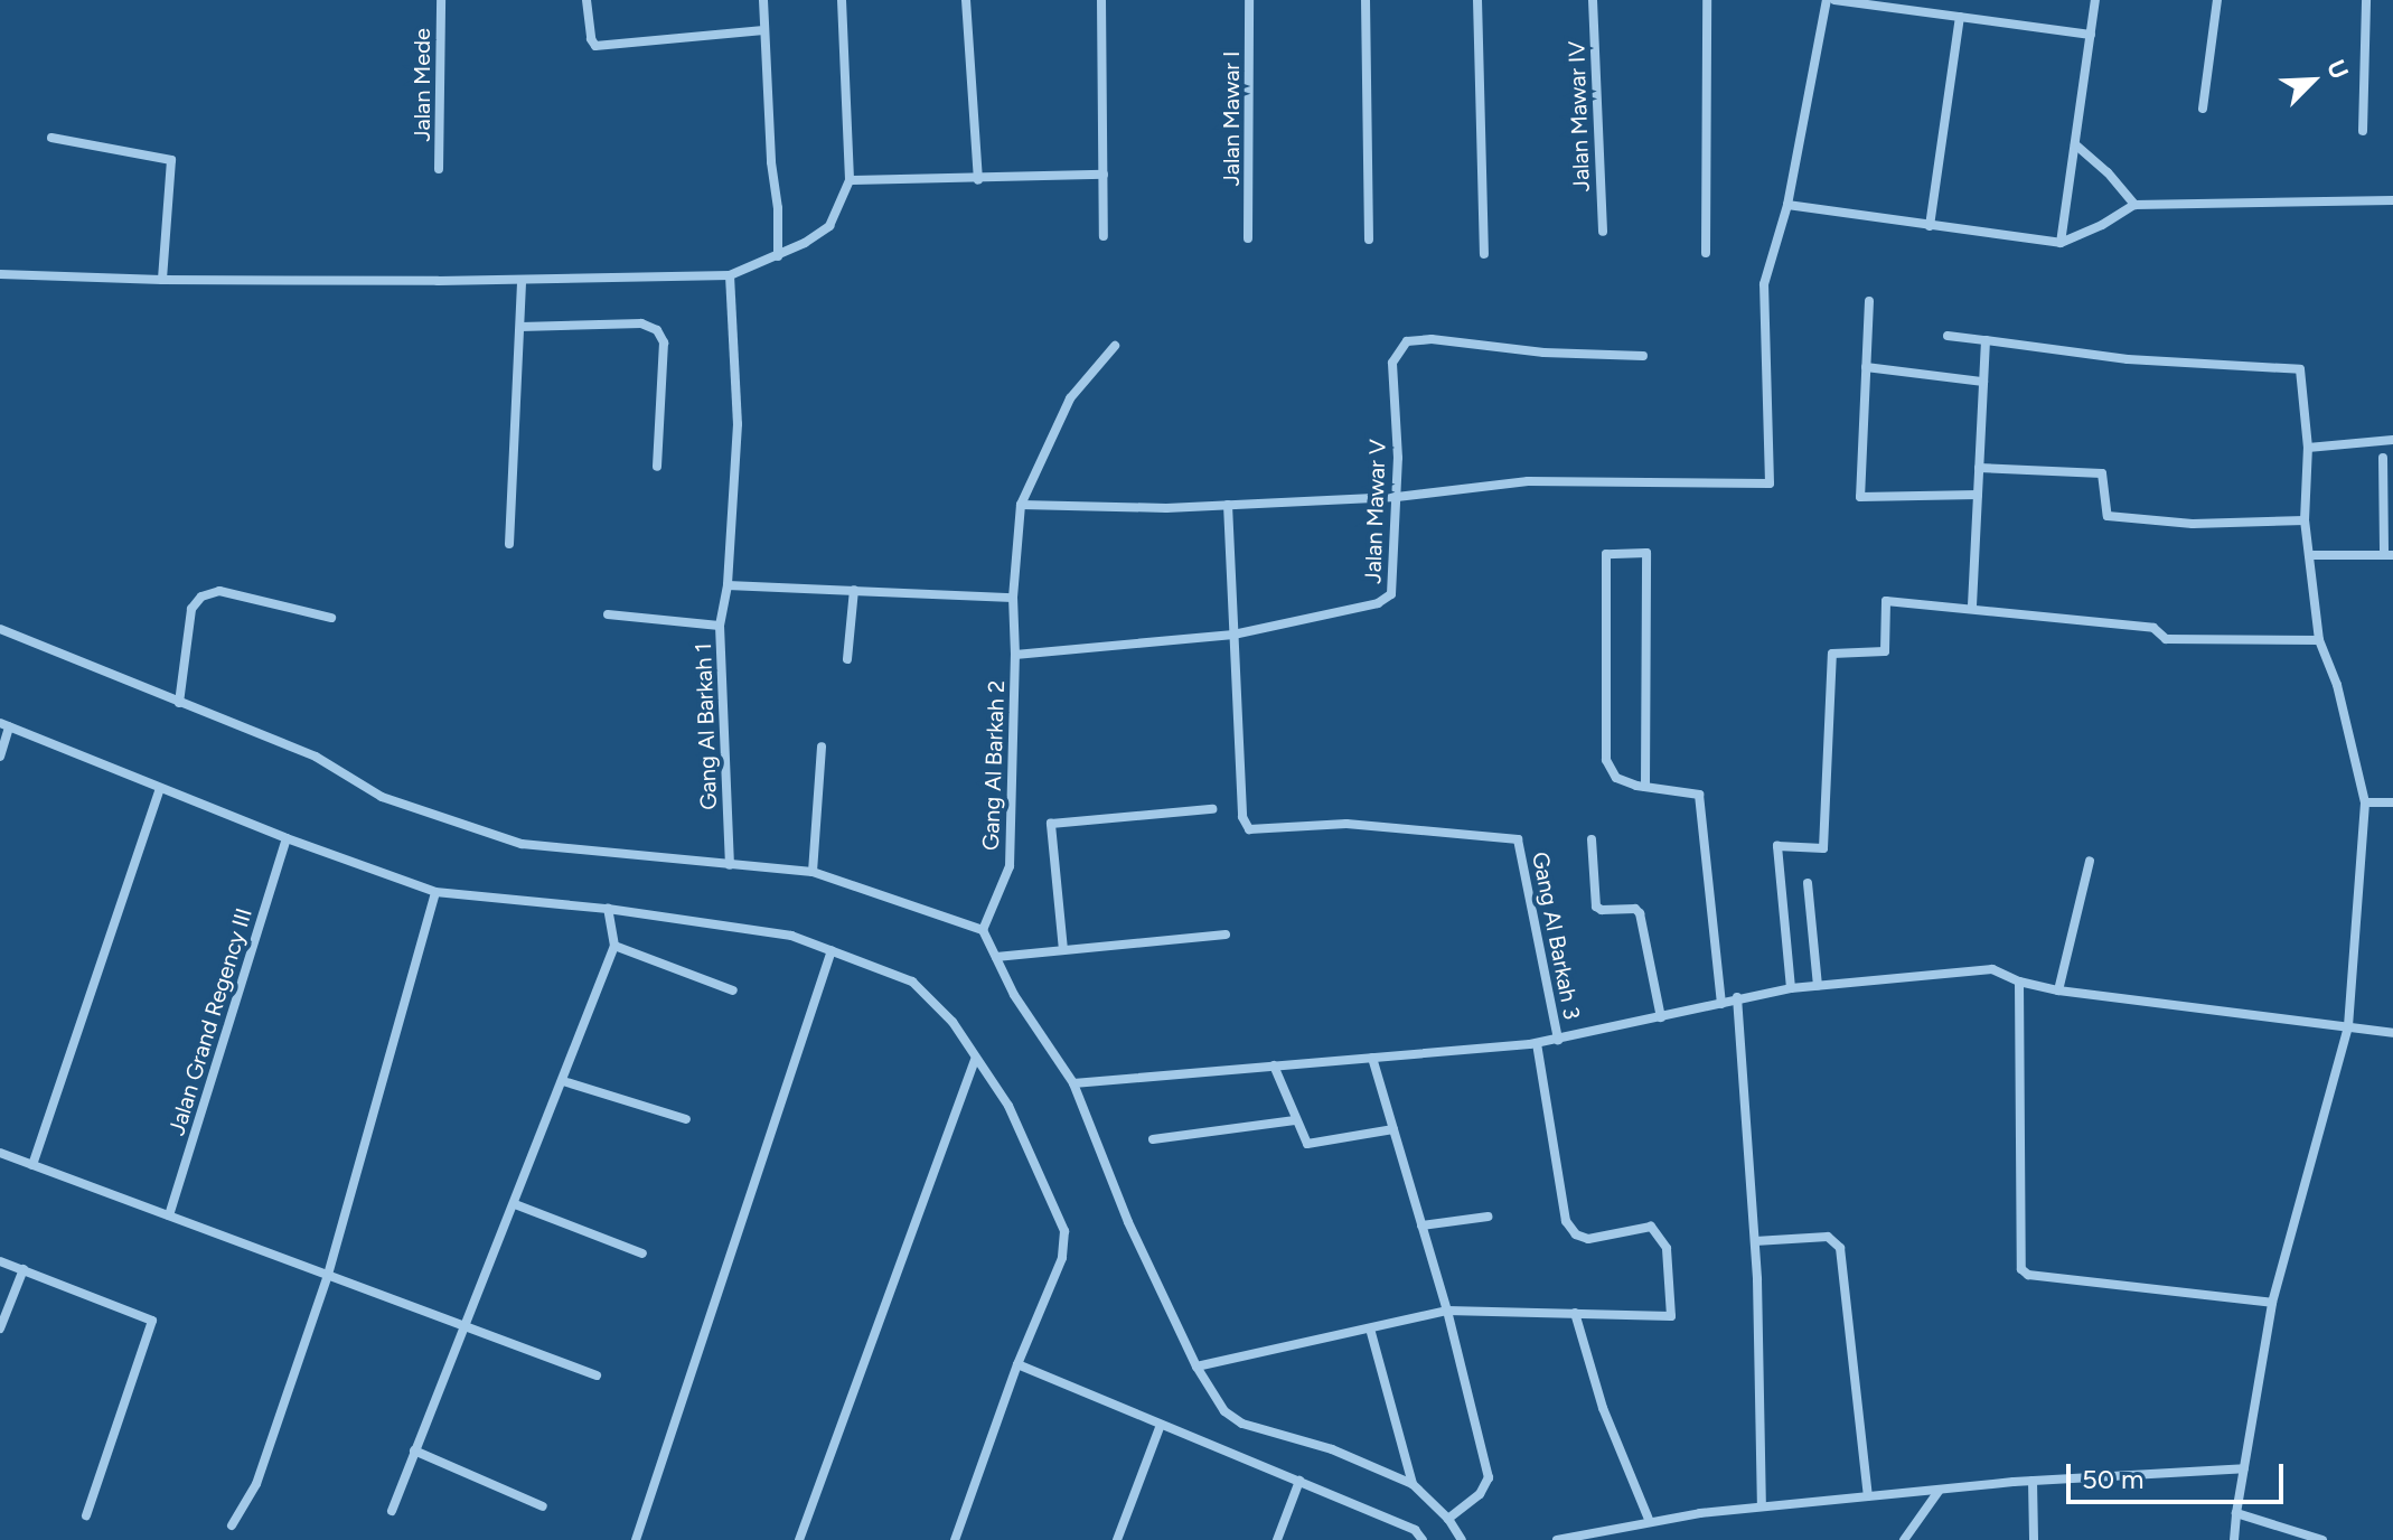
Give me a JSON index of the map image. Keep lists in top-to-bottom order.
{
  "streets": {
    "street": [
      "Jalan Mede",
      "Jalan Mawar IV",
      "Jalan Mawar I",
      "Jalan Mawar V",
      "Gang Al Barkah 1",
      "Gang Al Barkah 2",
      "Gang Al Barkah 3",
      "Jalan Grand Regency III"
    ]
  },
  "crossings": [
    ["Jalan Mawar V", "Gang Al Barkah 2"],
    ["Jalan Mawar V", "Gang Al Barkah 3"]
  ],
  "scale_bar": "50 m",
  "north": "top right"
}
